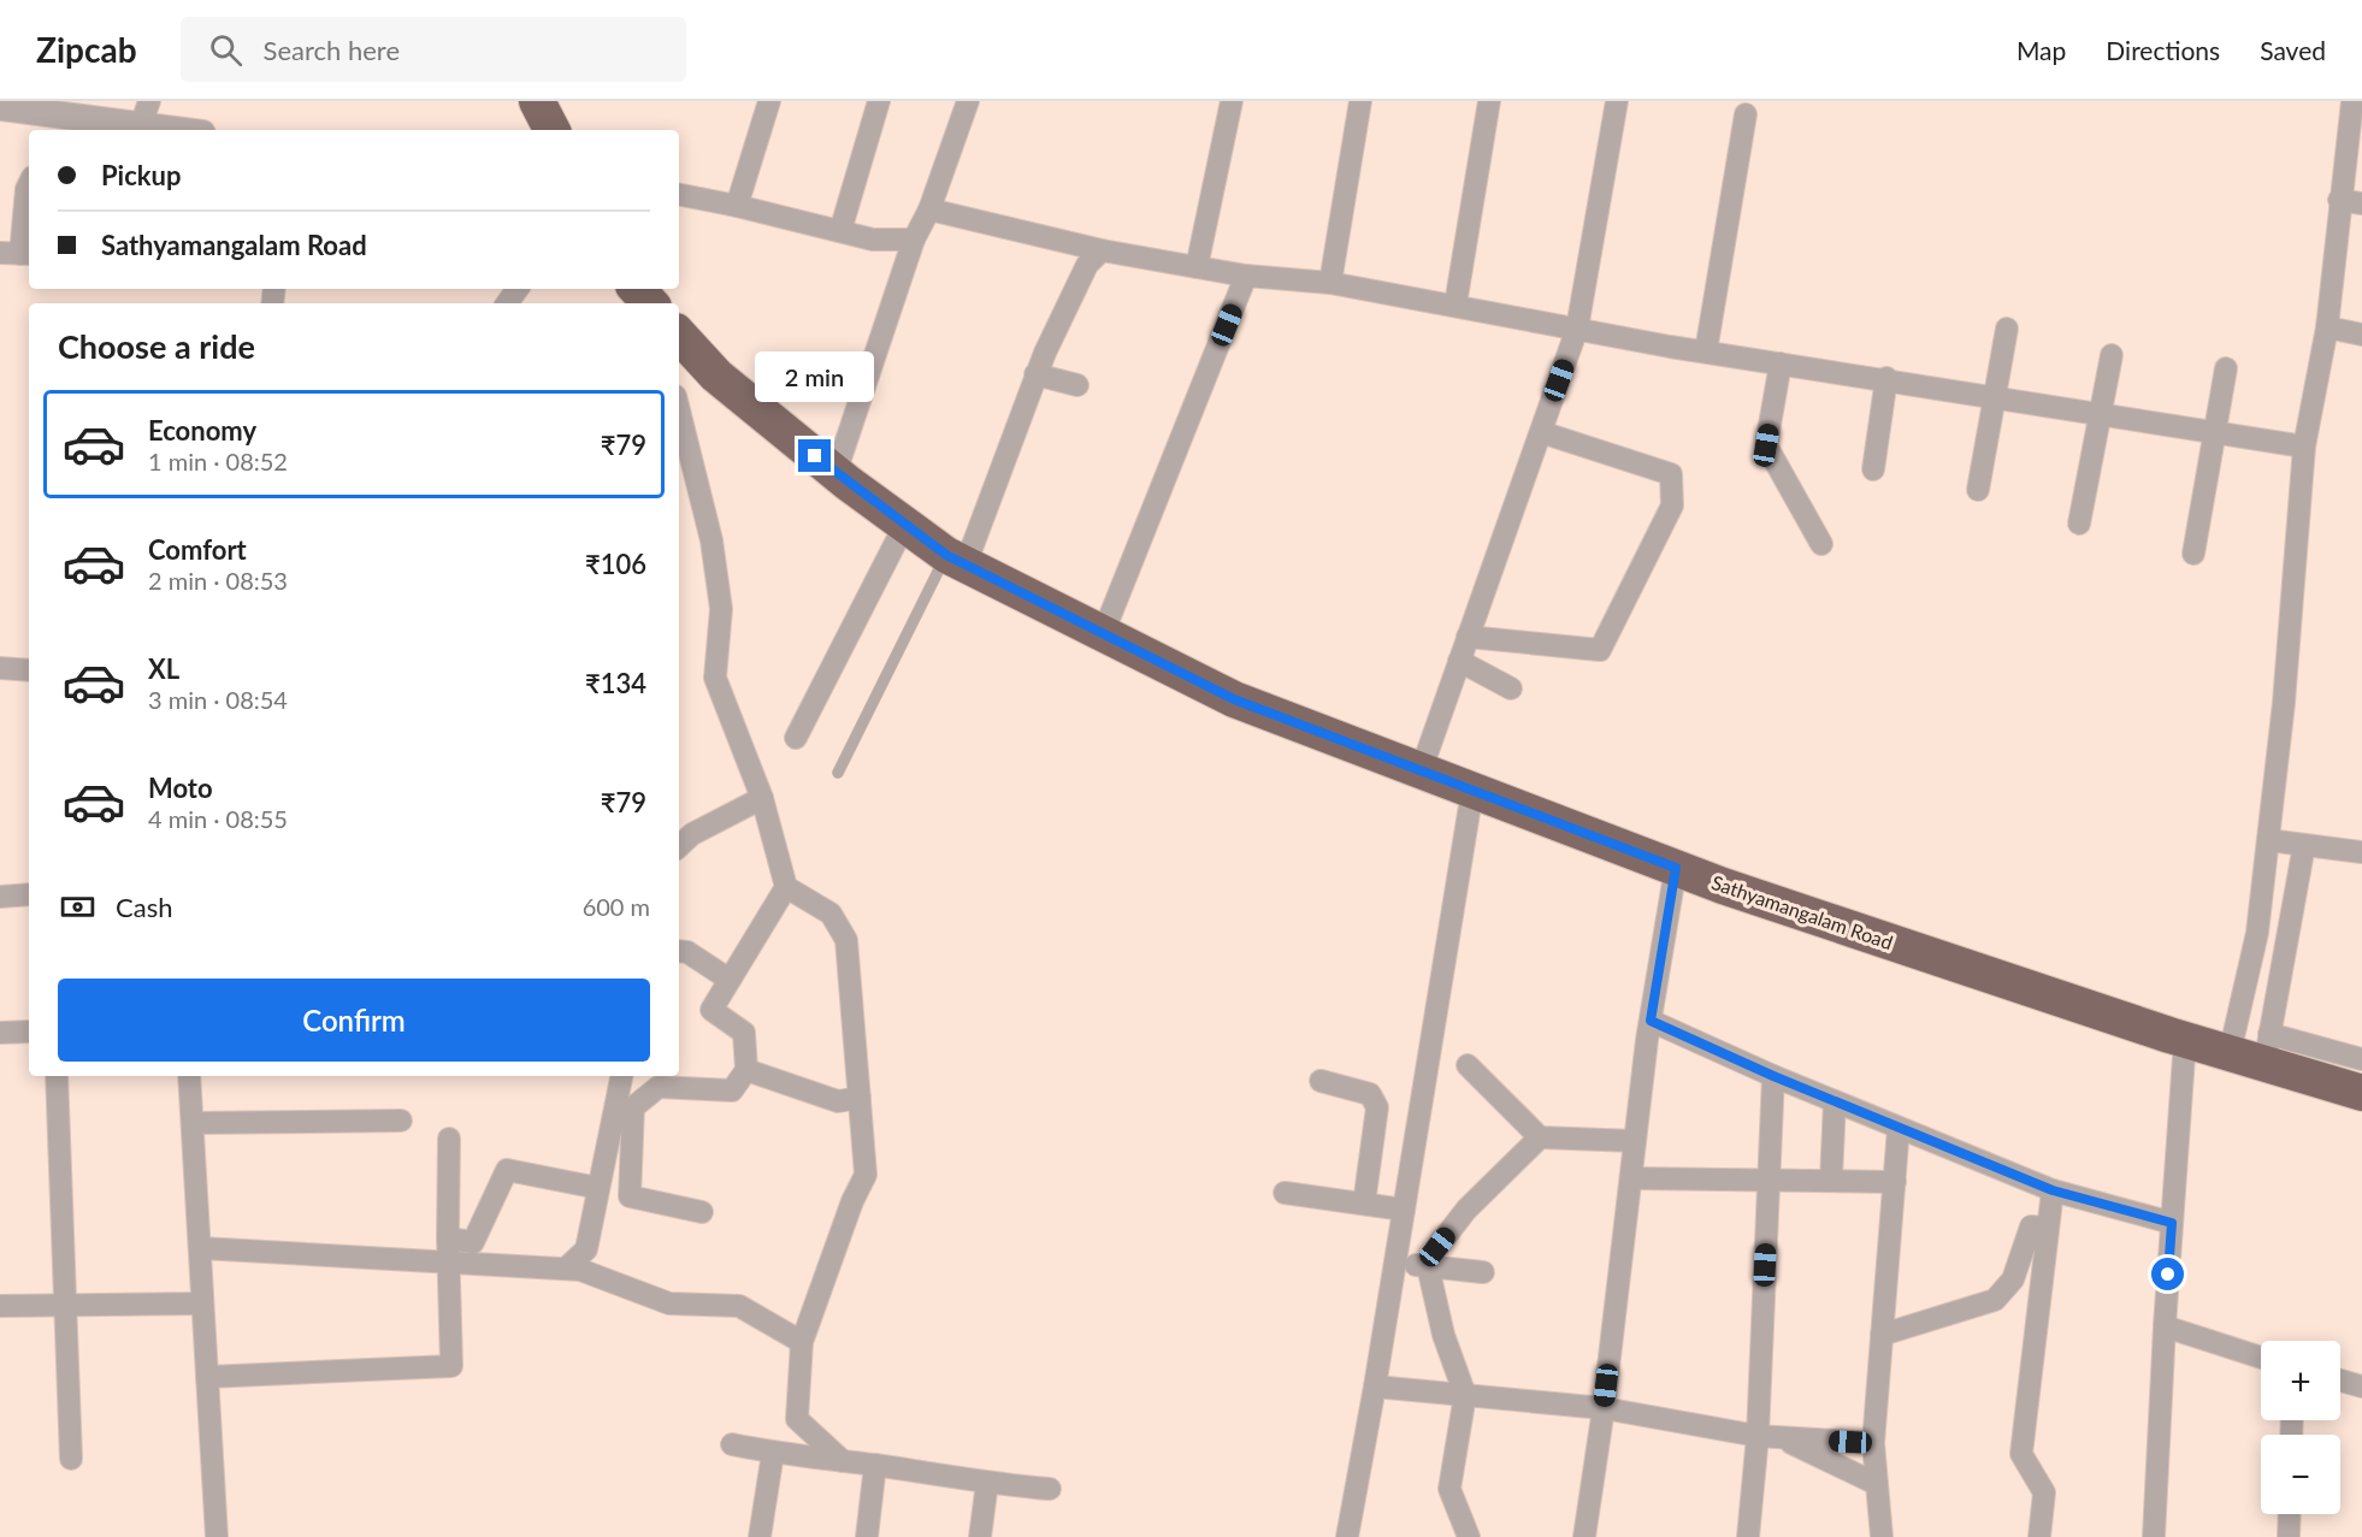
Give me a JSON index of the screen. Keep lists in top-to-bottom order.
{
  "streets": {
    "highway": ["Sathyamangalam Road"]
  },
  "page": {
    "header": "Zipcab",
    "search": "Search here",
    "nav": ["Map", "Directions", "Saved"],
    "banner": ["Pickup", "Sathyamangalam Road"],
    "heading": "Choose a ride",
    "bubble": "2 min",
    "list": [
      {
        "name": "Economy",
        "note": "1 min · 08:52",
        "value": "₹79"
      },
      {
        "name": "Comfort",
        "note": "2 min · 08:53",
        "value": "₹106"
      },
      {
        "name": "XL",
        "note": "3 min · 08:54",
        "value": "₹134"
      },
      {
        "name": "Moto",
        "note": "4 min · 08:55",
        "value": "₹79"
      }
    ],
    "pay": ["Cash", "600 m"],
    "buttons": "Confirm",
    "map_buttons": ["+", "−"]
  }
}
